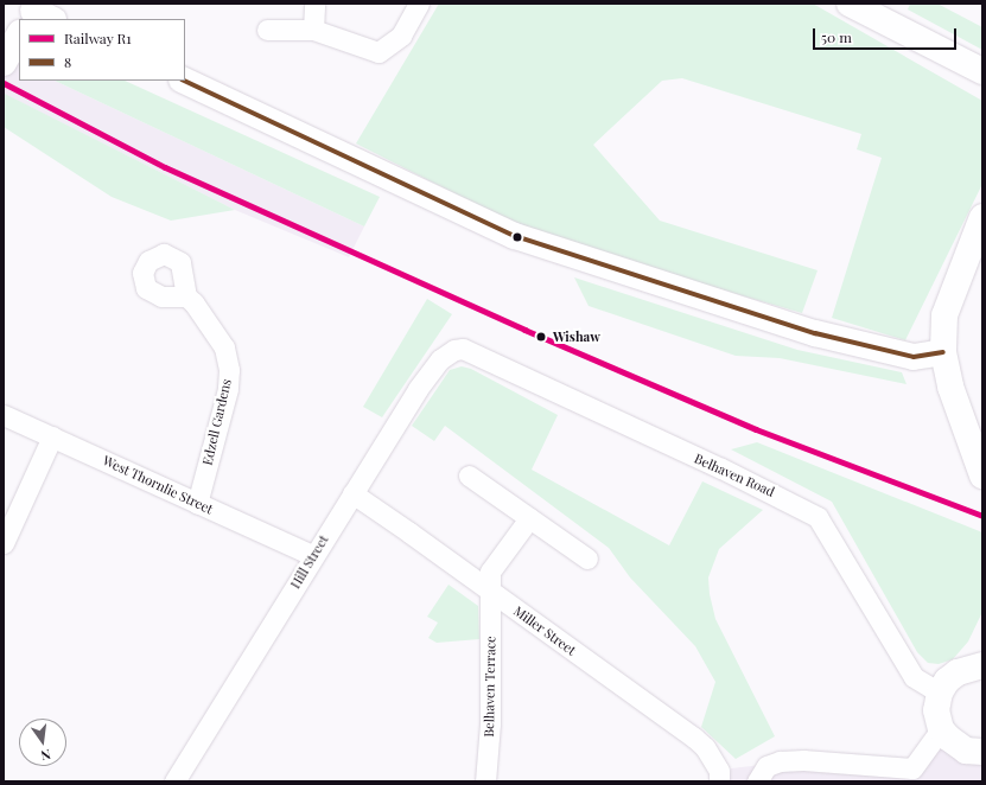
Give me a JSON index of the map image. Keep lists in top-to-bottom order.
{
  "streets": {
    "street": [
      "Edzell Gardens",
      "Belhaven Road",
      "West Thornlie Street",
      "Hill Street",
      "Miller Street",
      "Belhaven Terrace"
    ]
  },
  "crossings": [
    ["Edzell Gardens", "West Thornlie Street"],
    ["Belhaven Road", "Hill Street"],
    ["West Thornlie Street", "Hill Street"],
    ["Hill Street", "Miller Street"],
    ["Miller Street", "Belhaven Terrace"]
  ],
  "places": ["Wishaw"],
  "lines": ["transit line 8", "rail line R1"],
  "legend": ["Railway R1", "8"],
  "scale_bar": "50 m",
  "north": "bottom"
}
